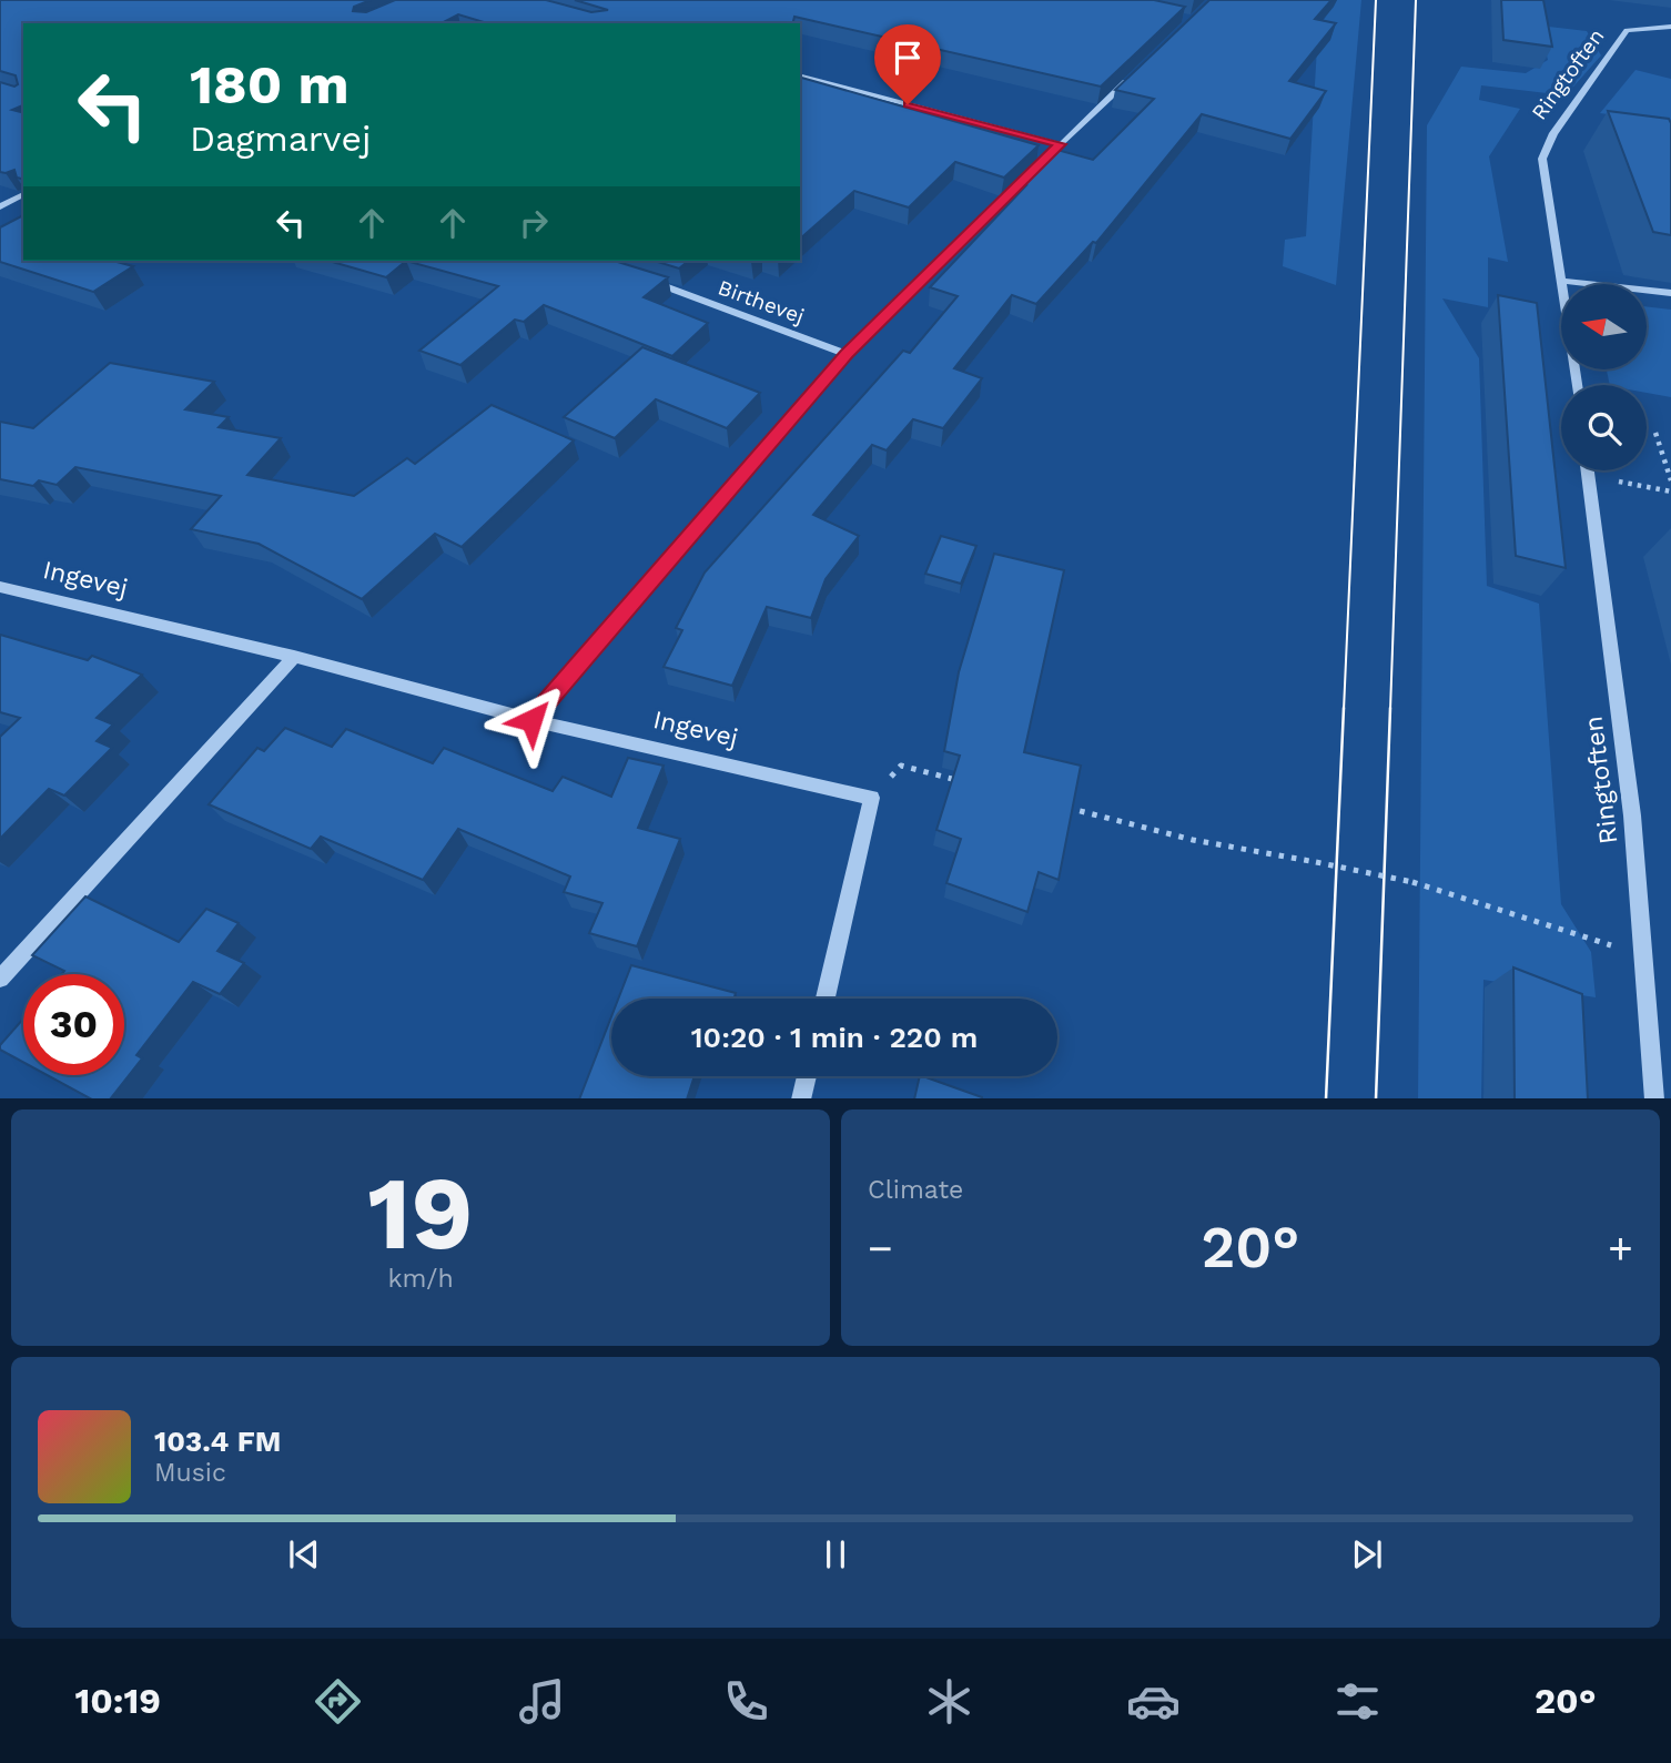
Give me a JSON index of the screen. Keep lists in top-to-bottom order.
{
  "streets": {
    "street": ["Ringtoften", "Birthevej", "Ingevej"]
  },
  "north": "left",
  "page": {
    "turn": ["180 m", "Dagmarvej"],
    "limit": "30",
    "trip": "10:20 · 1 min · 220 m",
    "tile": [
      ["19", "km/h"],
      "Climate"
    ],
    "heat": ["−", "20°", "+"],
    "song": ["103.4 FM", "Music"],
    "tabs": ["10:19", "20°"]
  }
}
